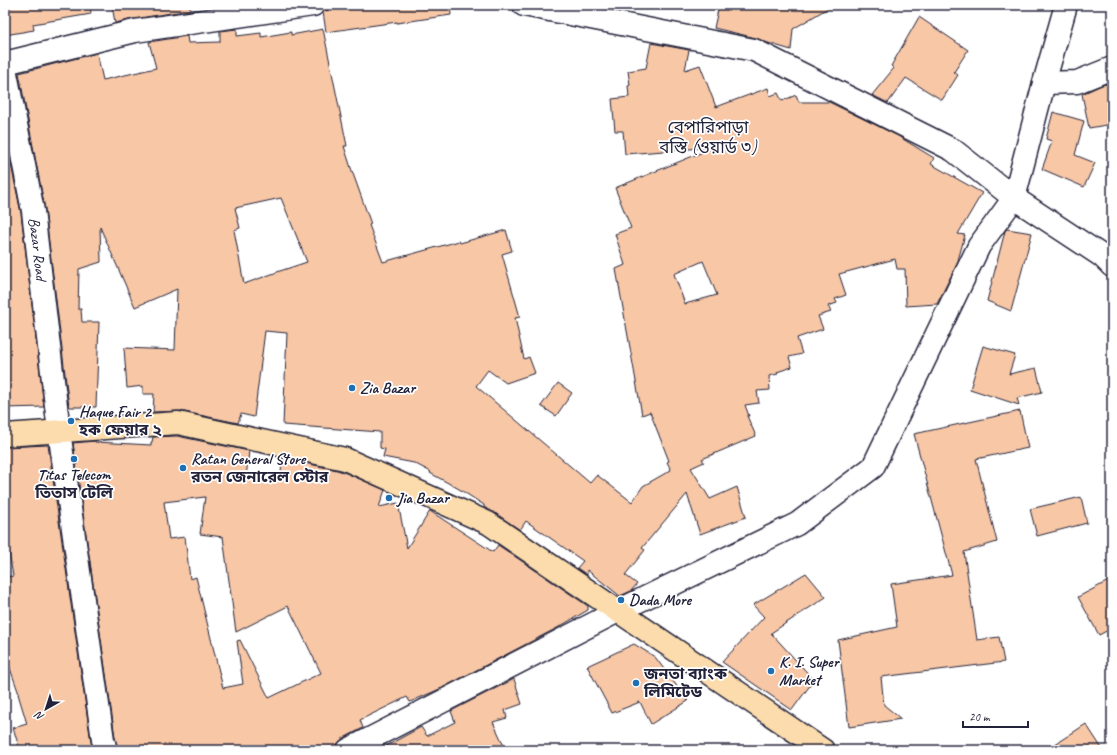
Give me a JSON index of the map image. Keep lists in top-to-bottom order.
{
  "streets": {
    "street": ["Bazar Road"]
  },
  "districts": ["বেপারিপাড়া বস্তি (ওয়ার্ড ৩)"],
  "places": [
    "Zia Bazar",
    "Haque Fair 2 হক ফেয়ার ২",
    "Titas Telecom তিতাস টেলি",
    "Ratan General Store রতন জেনারেল স্টোর",
    "Jia Bazar",
    "Dada More",
    "K. I. Super Market",
    "জনতা ব্যাংক লিমিটেড"
  ],
  "scale_bar": "20 m",
  "north": "bottom left"
}
